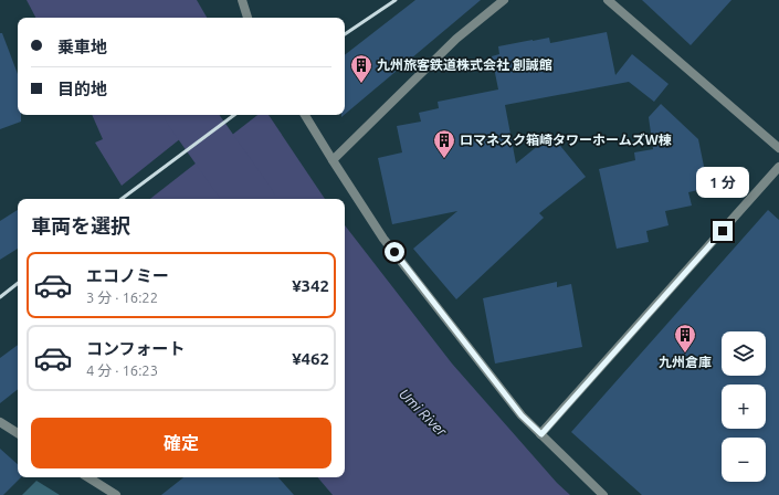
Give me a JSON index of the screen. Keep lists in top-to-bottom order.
{
  "water": ["Umi River"],
  "places": {
    "building": ["九州旅客鉄道株式会社 創誠館", "ロマネスク箱崎タワーホームズＷ棟", "九州倉庫"]
  },
  "page": {
    "banner": ["乗車地", "目的地"],
    "bubble": "1 分",
    "heading": "車両を選択",
    "list": [
      {
        "name": "エコノミー",
        "note": "3 分 · 16:22",
        "value": "¥342"
      },
      {
        "name": "コンフォート",
        "note": "4 分 · 16:23",
        "value": "¥462"
      }
    ],
    "map_buttons": ["+", "−"],
    "buttons": "確定"
  }
}
